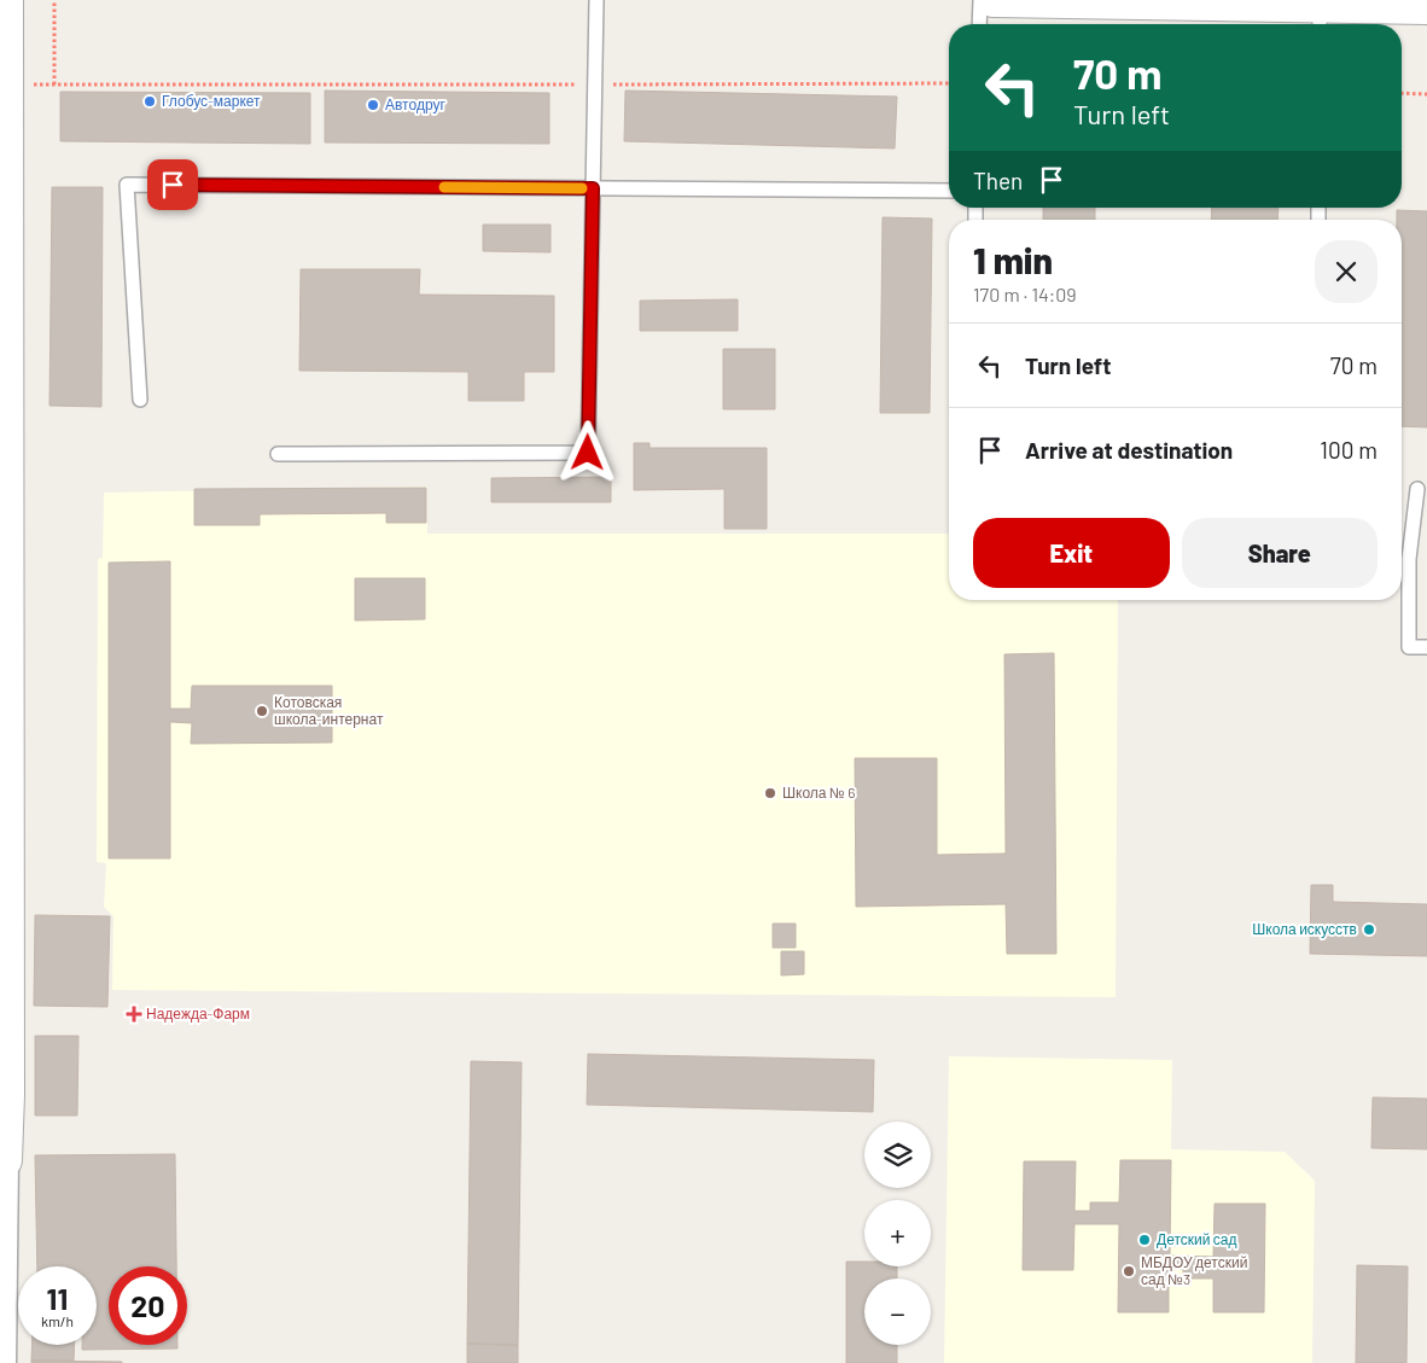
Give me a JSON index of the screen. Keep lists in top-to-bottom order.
{
  "places": {
    "other": [
      "Глобус-маркет",
      "Автодруг",
      "Котовская школа-интернат",
      "Школа № 6",
      "Школа искусств",
      "Детский сад",
      "МБДОУ детский сад №3"
    ],
    "health": ["Надежда-Фарм"]
  },
  "page": {
    "turn": ["70 m", "Turn left"],
    "then": "Then",
    "heading": ["1 min", "170 m · 14:09"],
    "list": [
      {
        "name": "Turn left",
        "value": "70 m"
      },
      {
        "name": "Arrive at destination",
        "value": "100 m"
      }
    ],
    "buttons": ["Exit", "Share"],
    "map_buttons": ["+", "−"],
    "speed": "11 km/h",
    "limit": "20"
  }
}
